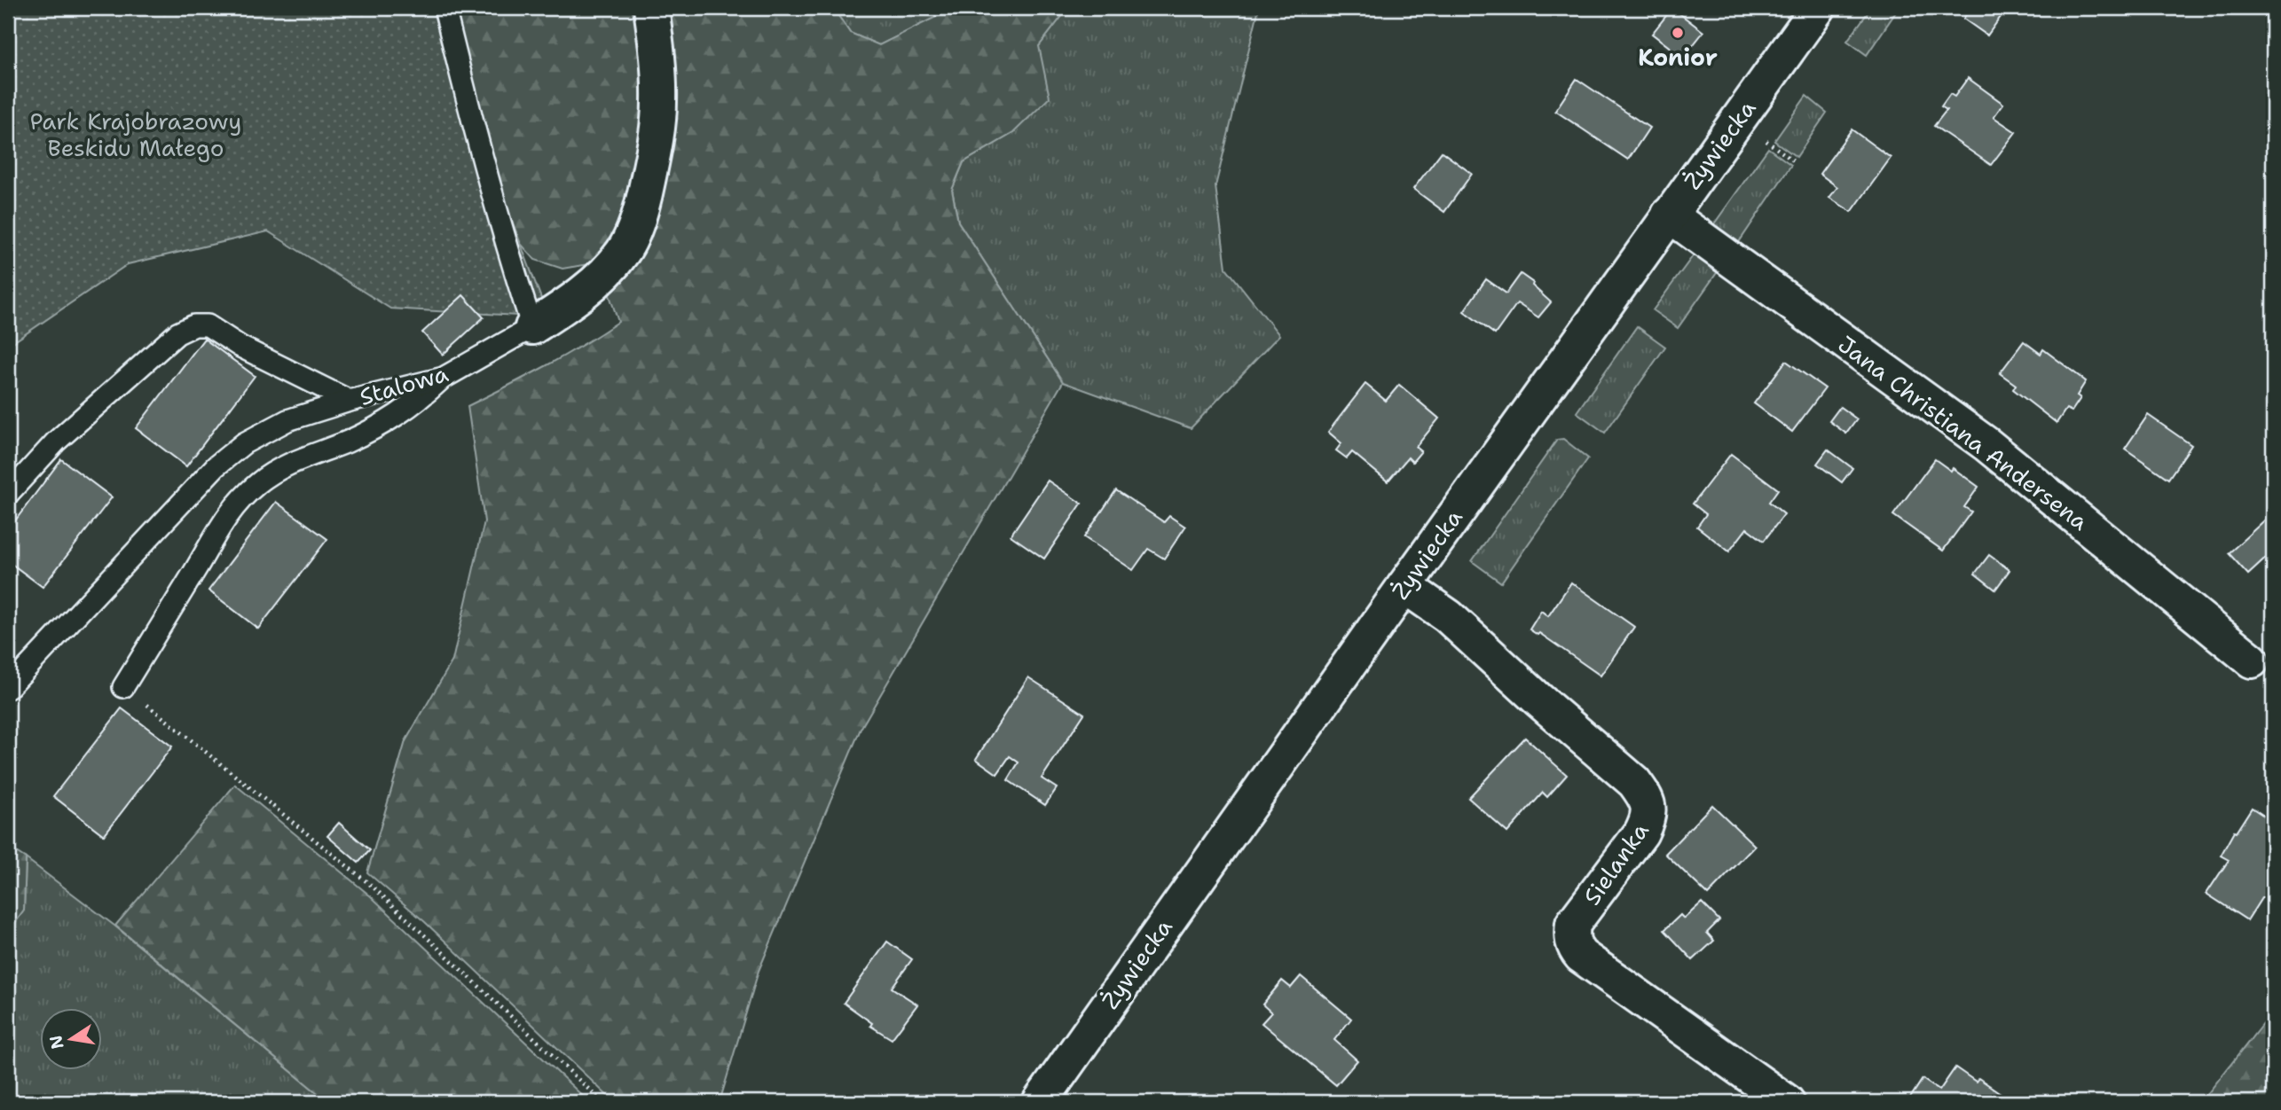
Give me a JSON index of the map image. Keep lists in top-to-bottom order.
{
  "streets": {
    "street": [
      "Żywiecka",
      "Stalowa",
      "Jana Christiana Andersena",
      "Sielanka"
    ]
  },
  "crossings": [
    ["Żywiecka", "Jana Christiana Andersena"],
    ["Żywiecka", "Sielanka"]
  ],
  "parks": ["Park Krajobrazowy Beskidu Małego"],
  "places": ["Konior"],
  "north": "left"
}
